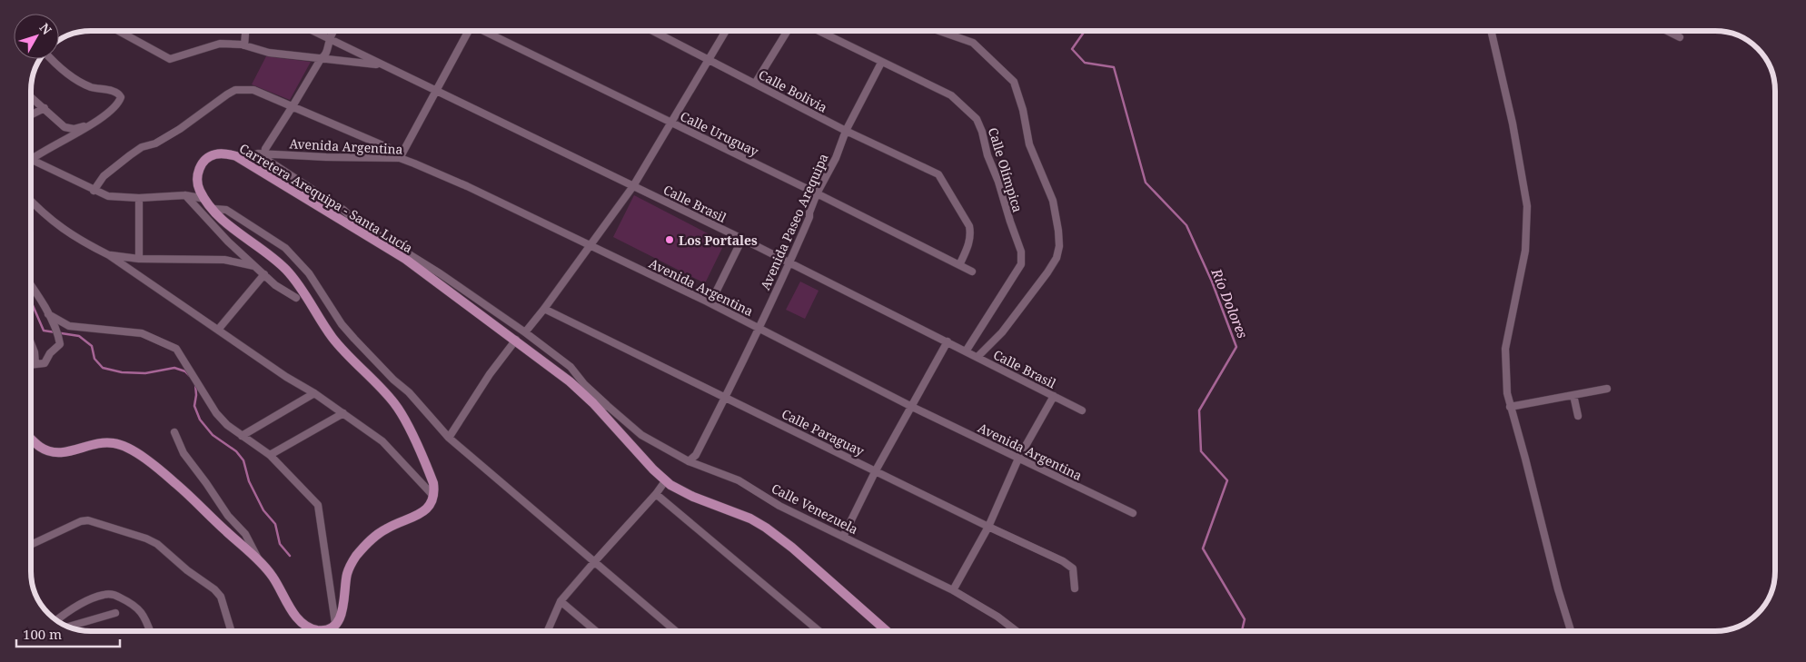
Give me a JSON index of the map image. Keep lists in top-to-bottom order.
{
  "streets": {
    "main road": ["Carretera Arequipa - Santa Lucía"],
    "street": [
      "Calle Bolivia",
      "Calle Uruguay",
      "Avenida Argentina",
      "Calle Olímpica",
      "Calle Brasil",
      "Avenida Paseo Arequipa",
      "Calle Paraguay",
      "Calle Venezuela"
    ]
  },
  "crossings": [
    ["Calle Bolivia", "Calle Uruguay"],
    ["Calle Bolivia", "Avenida Paseo Arequipa"],
    ["Calle Uruguay", "Avenida Paseo Arequipa"],
    ["Avenida Argentina", "Carretera Arequipa - Santa Lucía"],
    ["Avenida Argentina", "Avenida Paseo Arequipa"],
    ["Calle Olímpica", "Calle Brasil"],
    ["Calle Olímpica", "Avenida Paseo Arequipa"],
    ["Carretera Arequipa - Santa Lucía", "Calle Venezuela"],
    ["Calle Brasil", "Avenida Paseo Arequipa"],
    ["Avenida Paseo Arequipa", "Calle Paraguay"],
    ["Avenida Paseo Arequipa", "Calle Venezuela"]
  ],
  "water": ["Río Dolores"],
  "places": ["Los Portales"],
  "scale_bar": "100 m",
  "north": "top right"
}
